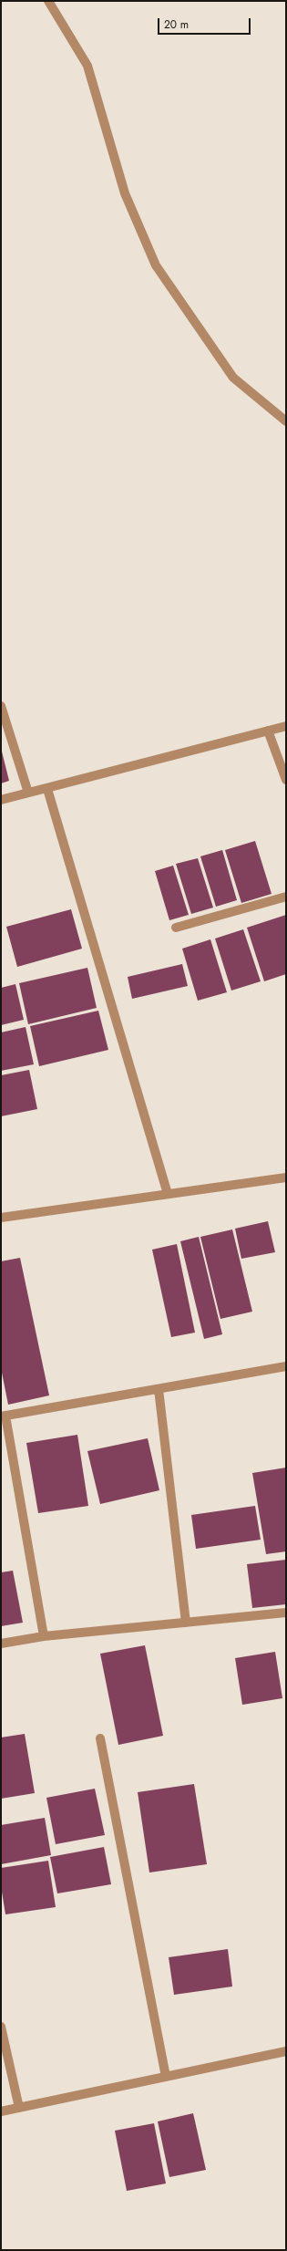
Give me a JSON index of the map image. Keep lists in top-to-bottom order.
{
  "scale_bar": "20 m"
}
